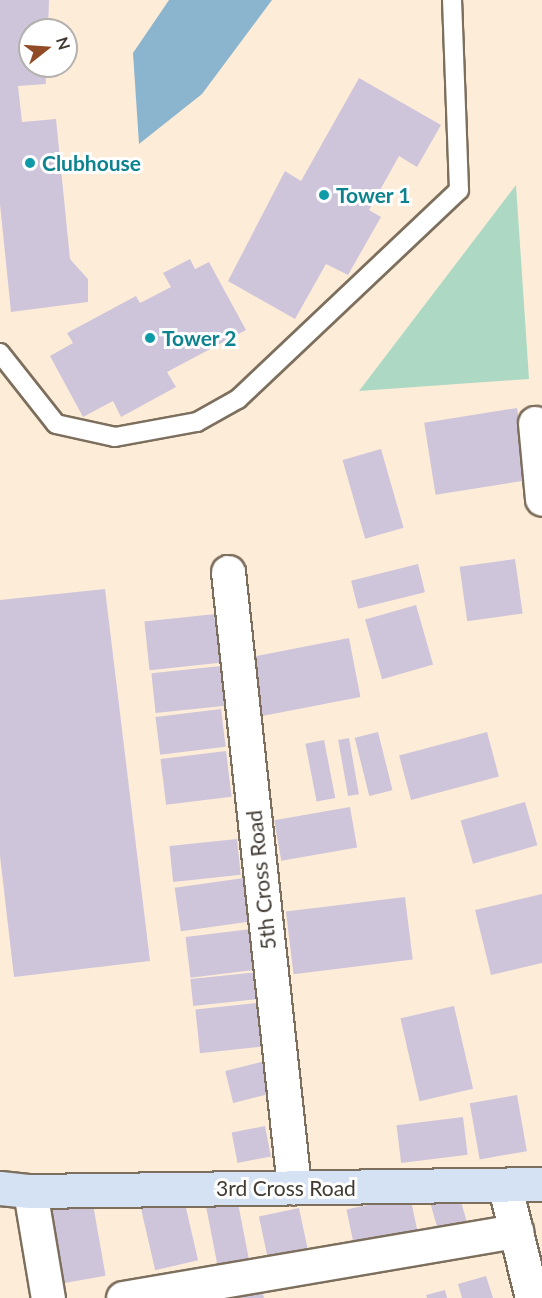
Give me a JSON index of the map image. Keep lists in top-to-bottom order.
{
  "streets": {
    "main road": ["3rd Cross Road"],
    "street": ["5th Cross Road"]
  },
  "crossings": [
    ["5th Cross Road", "3rd Cross Road"]
  ],
  "places": ["Clubhouse", "Tower 1", "Tower 2"],
  "north": "right"
}
